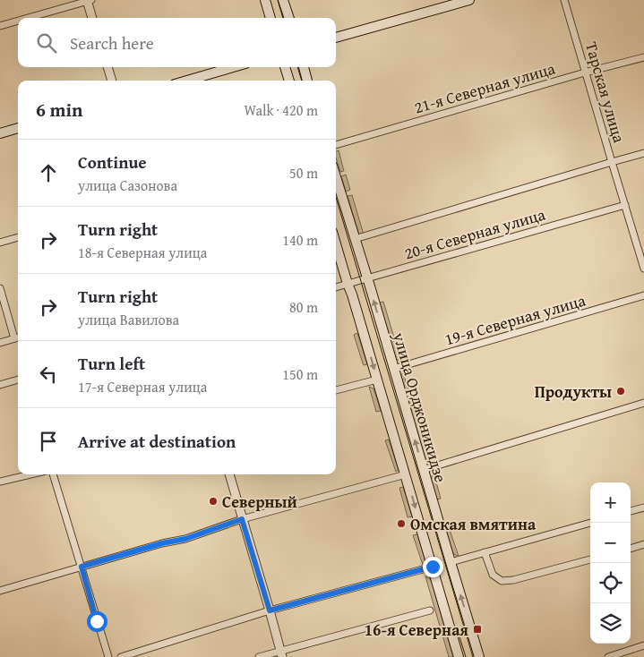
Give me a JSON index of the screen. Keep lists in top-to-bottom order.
{
  "streets": {
    "main road": ["улица Орджоникидзе"],
    "street": [
      "21-я Северная улица",
      "Тарская улица",
      "20-я Северная улица",
      "19-я Северная улица"
    ]
  },
  "crossings": [
    ["21-я Северная улица", "Тарская улица"],
    ["Тарская улица", "20-я Северная улица"],
    ["20-я Северная улица", "улица Орджоникидзе"],
    ["19-я Северная улица", "улица Орджоникидзе"]
  ],
  "places": {
    "other": ["Продукты", "Северный", "Oмская вмятина"],
    "transit": ["16-я Северная"]
  },
  "page": {
    "search": "Search here",
    "heading": ["6 min", "Walk · 420 m"],
    "list": [
      ["Continue", "улица Сазонова", "50 m"],
      ["Turn right", "18-я Северная улица", "140 m"],
      ["Turn right", "улица Вавилова", "80 m"],
      ["Turn left", "17-я Северная улица", "150 m"],
      "Arrive at destination"
    ],
    "map_buttons": ["+", "−"]
  }
}
